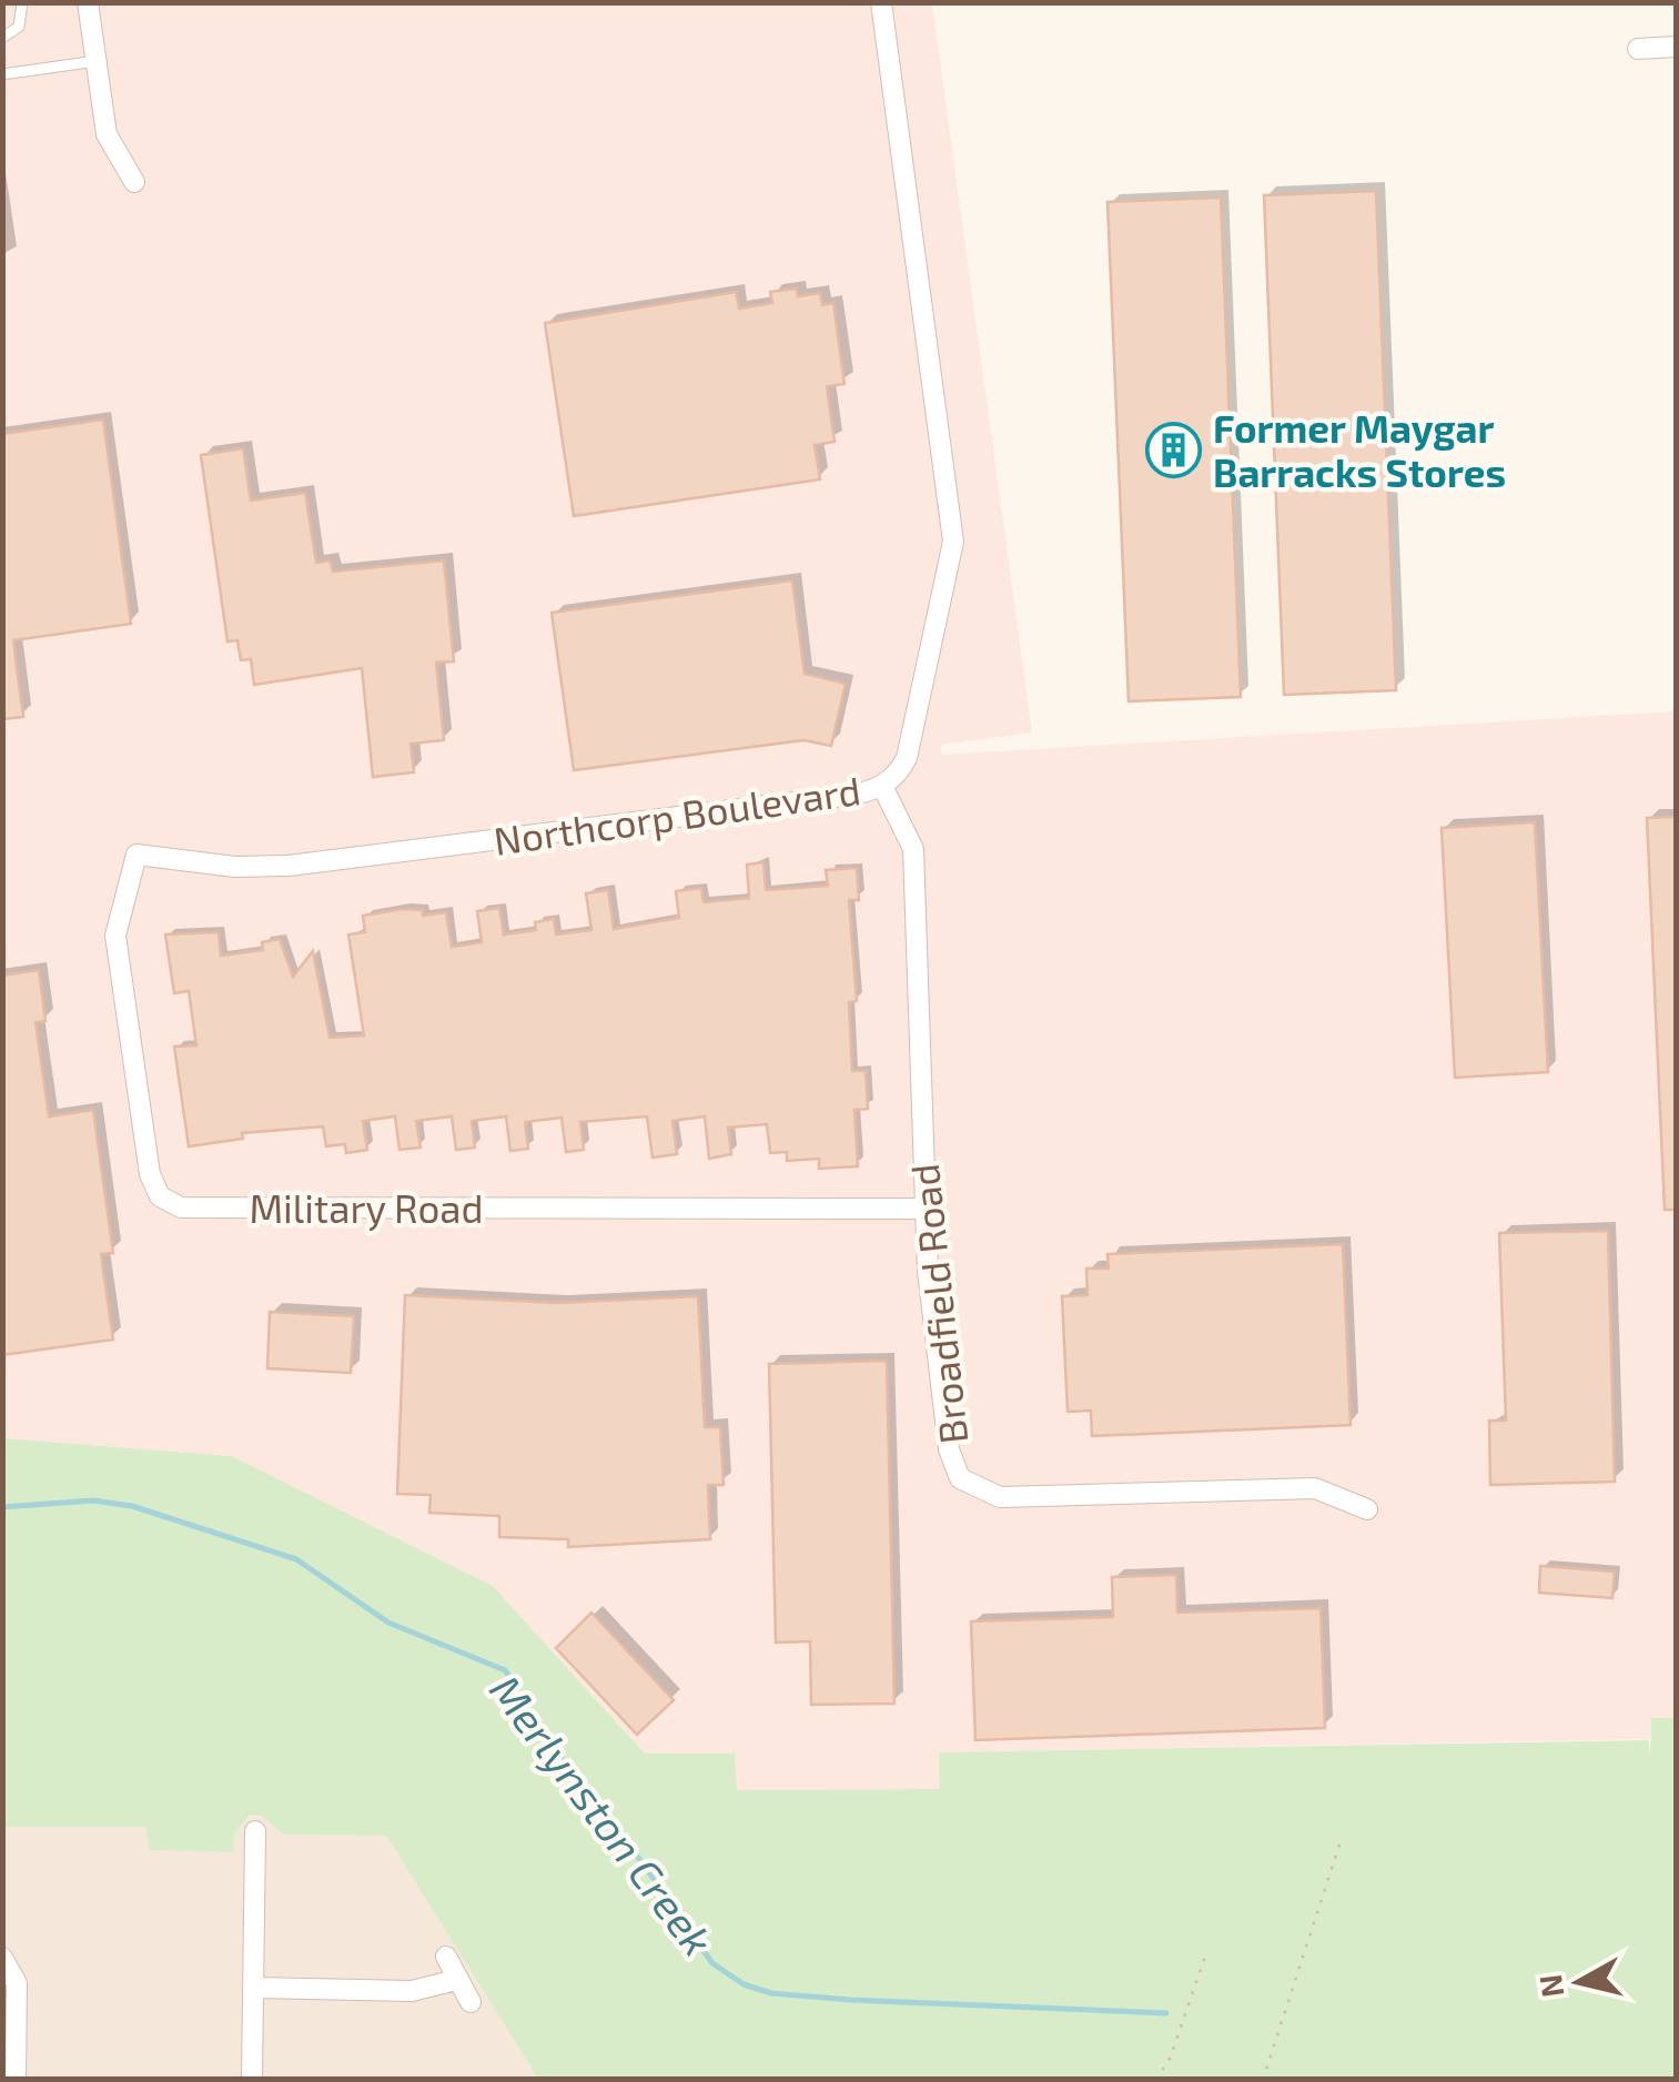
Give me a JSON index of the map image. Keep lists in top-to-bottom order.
{
  "streets": {
    "street": ["Northcorp Boulevard", "Military Road", "Broadfield Road"]
  },
  "crossings": [
    ["Northcorp Boulevard", "Military Road"],
    ["Northcorp Boulevard", "Broadfield Road"],
    ["Military Road", "Broadfield Road"]
  ],
  "water": ["Merlynston Creek"],
  "places": {
    "building": ["Former Maygar Barracks Stores"]
  },
  "north": "left"
}
